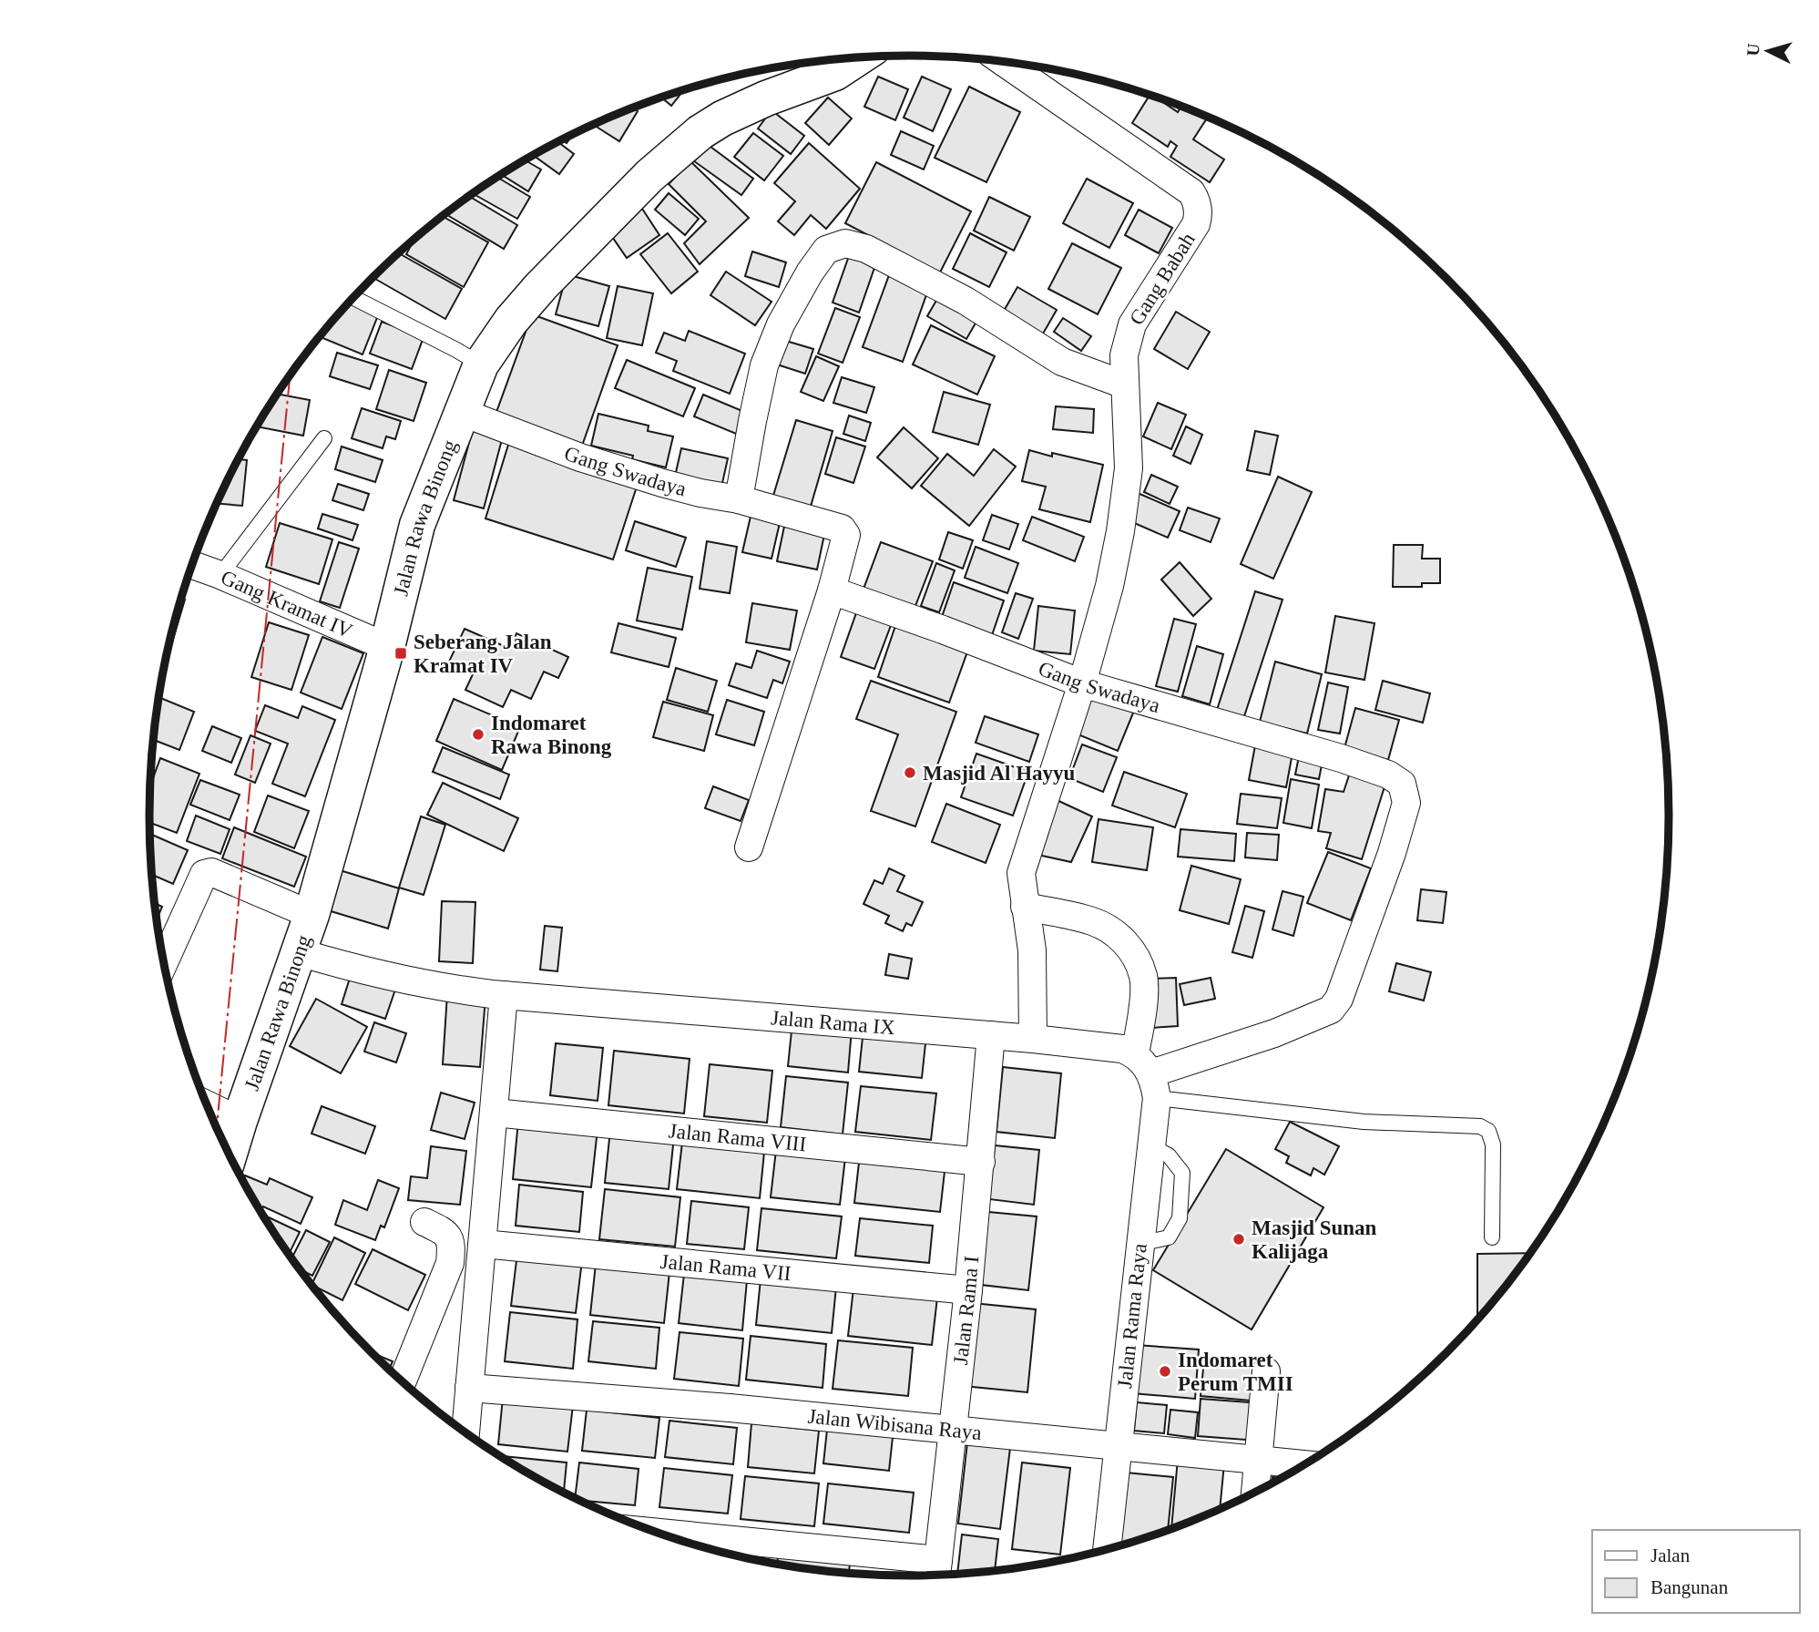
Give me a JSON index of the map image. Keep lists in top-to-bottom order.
{
  "streets": {
    "main road": ["Jalan Rawa Binong"],
    "street": [
      "Gang Babah",
      "Gang Swadaya",
      "Gang Kramat IV",
      "Jalan Rama IX",
      "Jalan Rama VIII",
      "Jalan Rama VII",
      "Jalan Rama I",
      "Jalan Rama Raya",
      "Jalan Wibisana Raya"
    ]
  },
  "crossings": [
    ["Gang Babah", "Gang Swadaya"],
    ["Gang Babah", "Jalan Rama IX"],
    ["Gang Babah", "Jalan Rama Raya"],
    ["Gang Swadaya", "Jalan Rawa Binong"],
    ["Gang Swadaya", "Jalan Rama IX"],
    ["Gang Swadaya", "Jalan Rama Raya"],
    ["Jalan Rawa Binong", "Gang Kramat IV"],
    ["Jalan Rawa Binong", "Jalan Rama IX"],
    ["Jalan Rama IX", "Jalan Rama I"],
    ["Jalan Rama IX", "Jalan Rama Raya"],
    ["Jalan Rama VIII", "Jalan Rama I"],
    ["Jalan Rama VII", "Jalan Rama I"],
    ["Jalan Rama I", "Jalan Wibisana Raya"],
    ["Jalan Rama Raya", "Jalan Wibisana Raya"]
  ],
  "places": {
    "transit": ["Seberang Jalan Kramat IV"],
    "other": [
      "Indomaret Rawa Binong",
      "Masjid Al Hayyu",
      "Masjid Sunan Kalijaga",
      "Indomaret Perum TMII"
    ]
  },
  "legend": ["Jalan", "Bangunan"],
  "north": "left"
}
